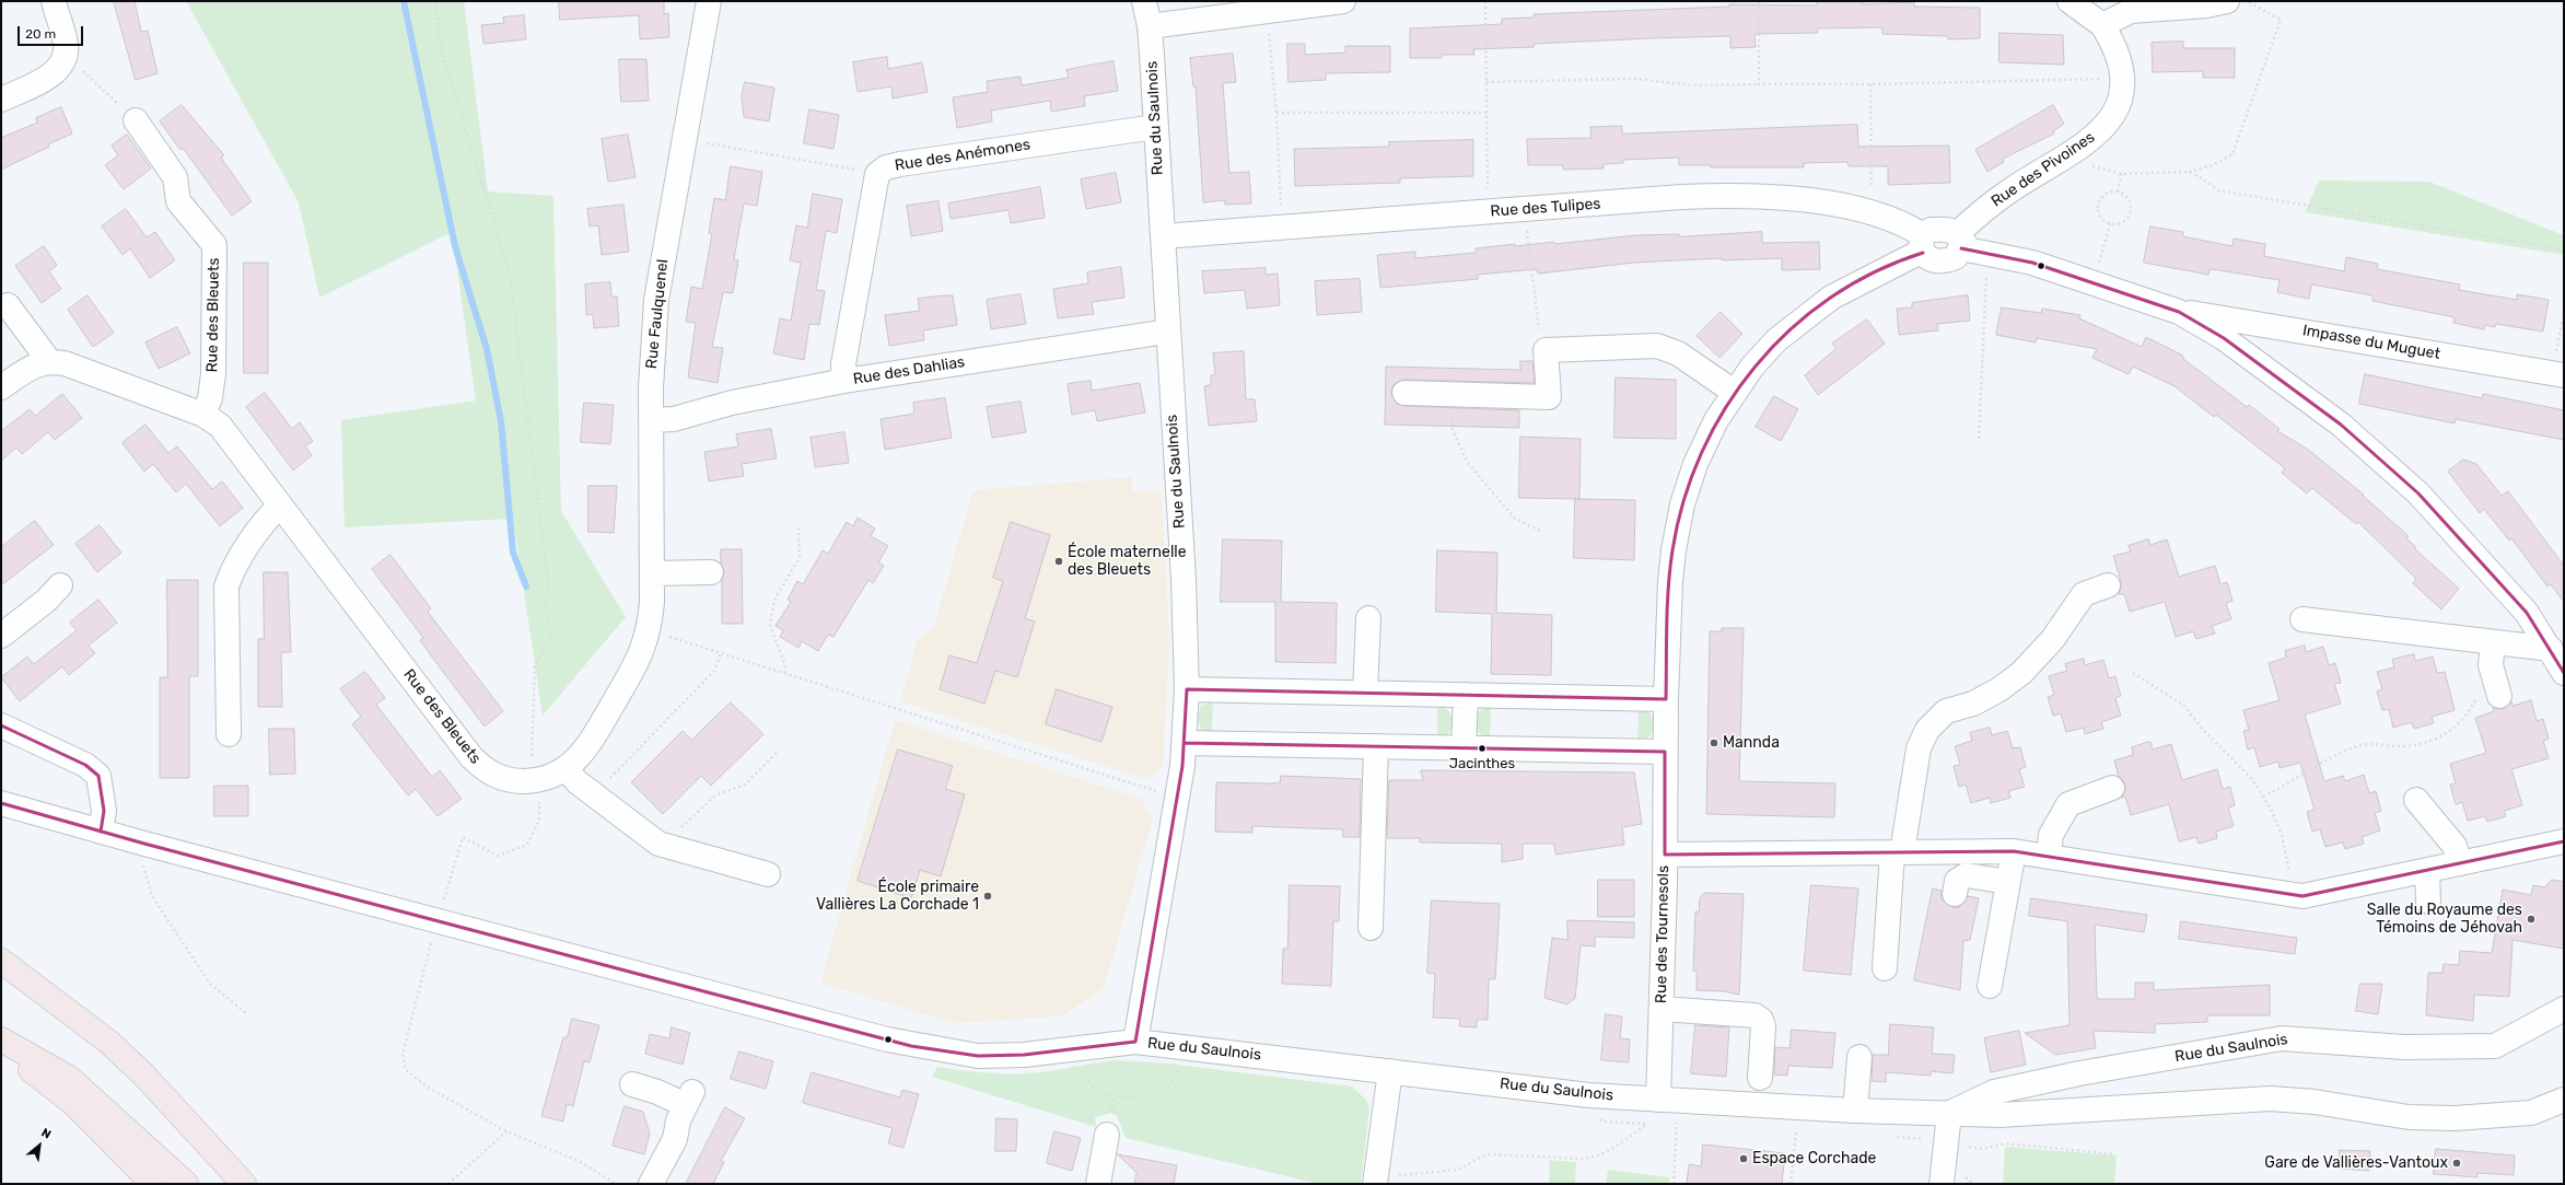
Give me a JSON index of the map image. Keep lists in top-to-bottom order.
{
  "streets": {
    "street": [
      "Rue du Saulnois",
      "Rue des Anémones",
      "Rue des Pivoines",
      "Rue des Tulipes",
      "Rue Faulquenel",
      "Rue des Bleuets",
      "Impasse du Muguet",
      "Rue des Dahlias",
      "Rue des Tournesols"
    ]
  },
  "crossings": [
    ["Rue du Saulnois", "Rue des Anémones"],
    ["Rue du Saulnois", "Rue des Tulipes"],
    ["Rue du Saulnois", "Rue des Dahlias"],
    ["Rue du Saulnois", "Rue des Tournesols"],
    ["Rue des Anémones", "Rue des Dahlias"],
    ["Rue des Pivoines", "Rue des Tulipes"],
    ["Rue des Pivoines", "Rue des Tournesols"],
    ["Rue des Tulipes", "Rue des Tournesols"],
    ["Rue Faulquenel", "Rue des Bleuets"],
    ["Rue Faulquenel", "Rue des Dahlias"]
  ],
  "places": [
    "École maternelle des Bleuets",
    "Mannda",
    "Jacinthes",
    "École primaire Vallières La Corchade 1",
    "Salle du Royaume des Témoins de Jéhovah",
    "Espace Corchade",
    "Gare de Vallières-Vantoux"
  ],
  "scale_bar": "20 m",
  "north": "top right"
}
